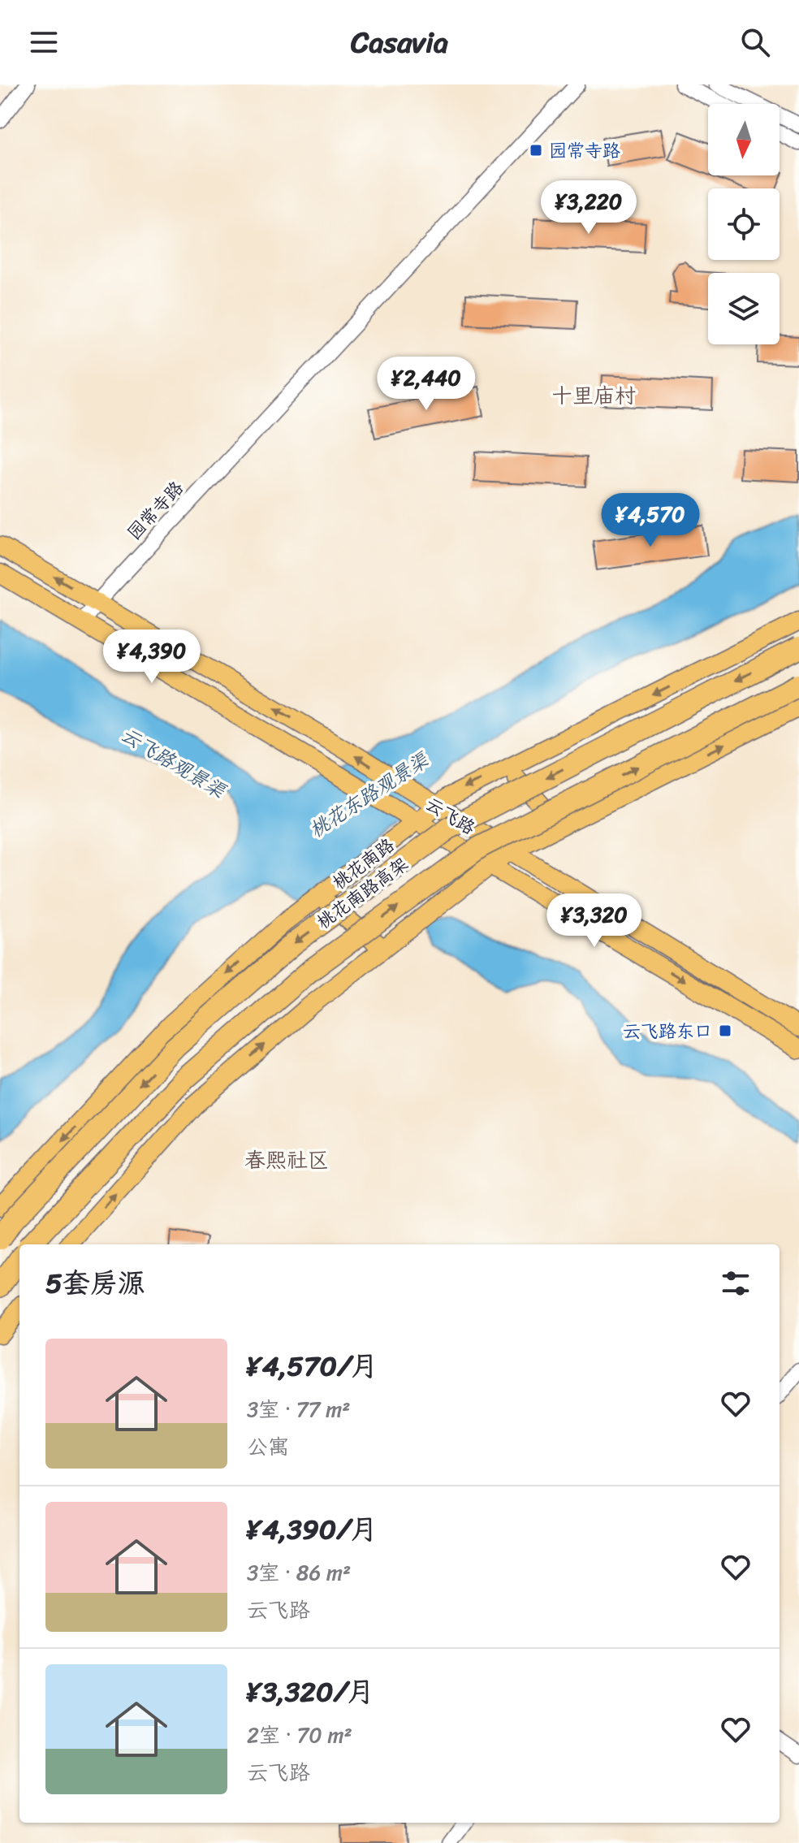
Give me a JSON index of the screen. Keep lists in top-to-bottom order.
{
  "streets": {
    "highway": ["桃花南路高架"],
    "main road": ["云飞路", "桃花南路"],
    "street": ["园常寺路"]
  },
  "crossings": [
    ["园常寺路", "云飞路"],
    ["云飞路", "桃花南路"],
    ["桃花南路", "桃花南路高架"]
  ],
  "districts": ["十里庙村", "春熙社区"],
  "water": ["云飞路观景渠", "桃花东路观景渠"],
  "places": {
    "transit": ["园常寺路", "云飞路东口"]
  },
  "north": "bottom",
  "page": {
    "header": "Casavia",
    "price": [
      "¥3,220",
      "¥2,440",
      "¥4,570",
      "¥4,390",
      "¥3,320"
    ],
    "heading": "5套房源",
    "list": [
      {
        "name": "¥4,570/月",
        "note": "3室 · 77 m² · 公寓"
      },
      {
        "name": "¥4,390/月",
        "note": "3室 · 86 m² · 云飞路"
      },
      {
        "name": "¥3,320/月",
        "note": "2室 · 70 m² · 云飞路"
      }
    ]
  }
}
